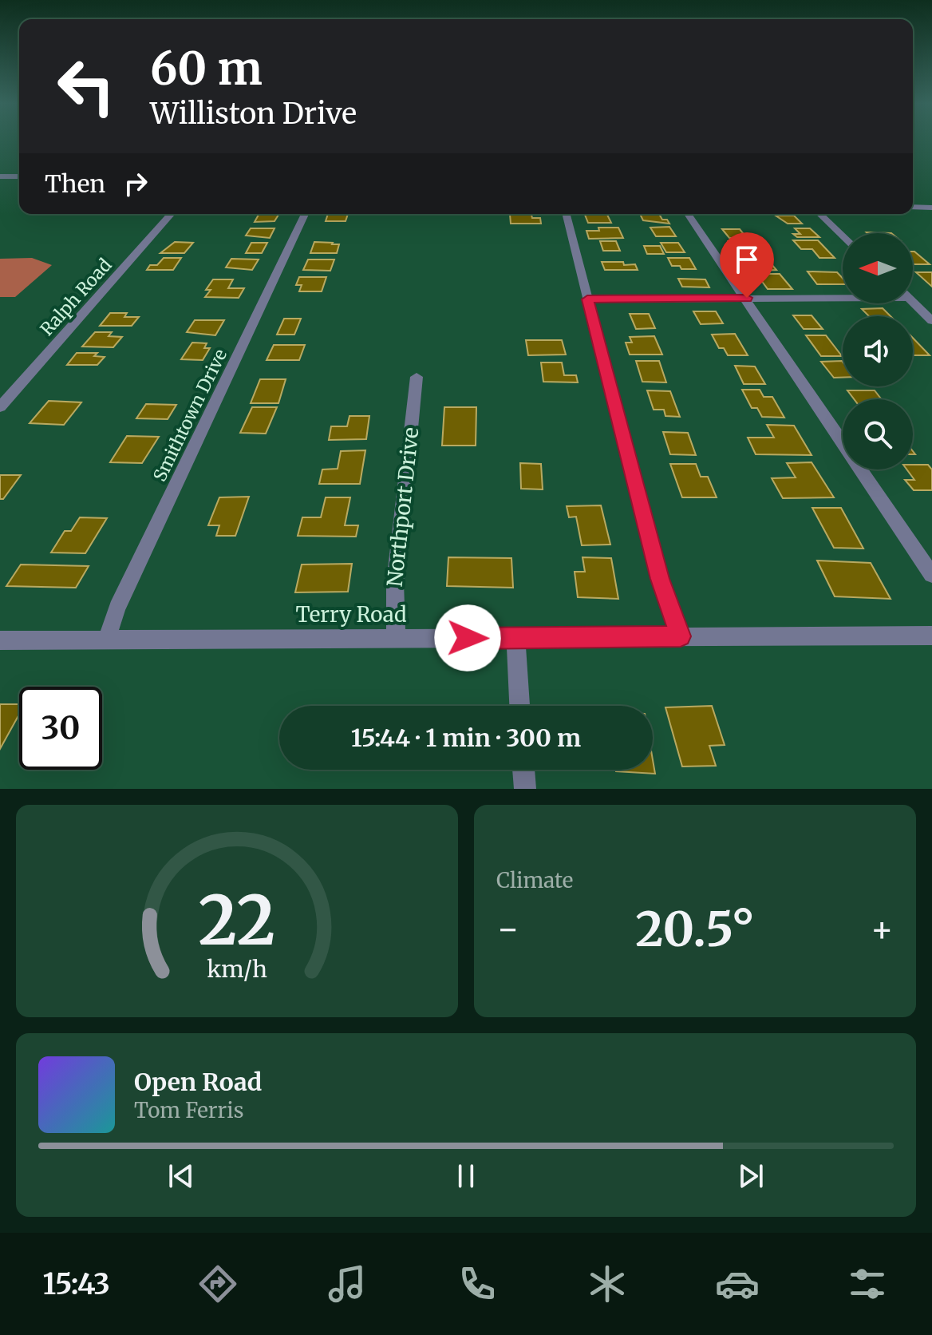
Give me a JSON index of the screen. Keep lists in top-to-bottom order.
{
  "streets": {
    "street": [
      "Ralph Road",
      "Smithtown Drive",
      "Northport Drive",
      "Terry Road"
    ]
  },
  "crossings": [
    ["Smithtown Drive", "Terry Road"],
    ["Northport Drive", "Terry Road"]
  ],
  "north": "left",
  "page": {
    "turn": ["60 m", "Williston Drive"],
    "then": "Then",
    "limit": "30",
    "trip": "15:44 · 1 min · 300 m",
    "tile": "Climate",
    "heat": ["−", "20.5°", "+"],
    "song": ["Open Road", "Tom Ferris"],
    "tabs": "15:43",
    "gauge": ["22", "km/h"]
  }
}
